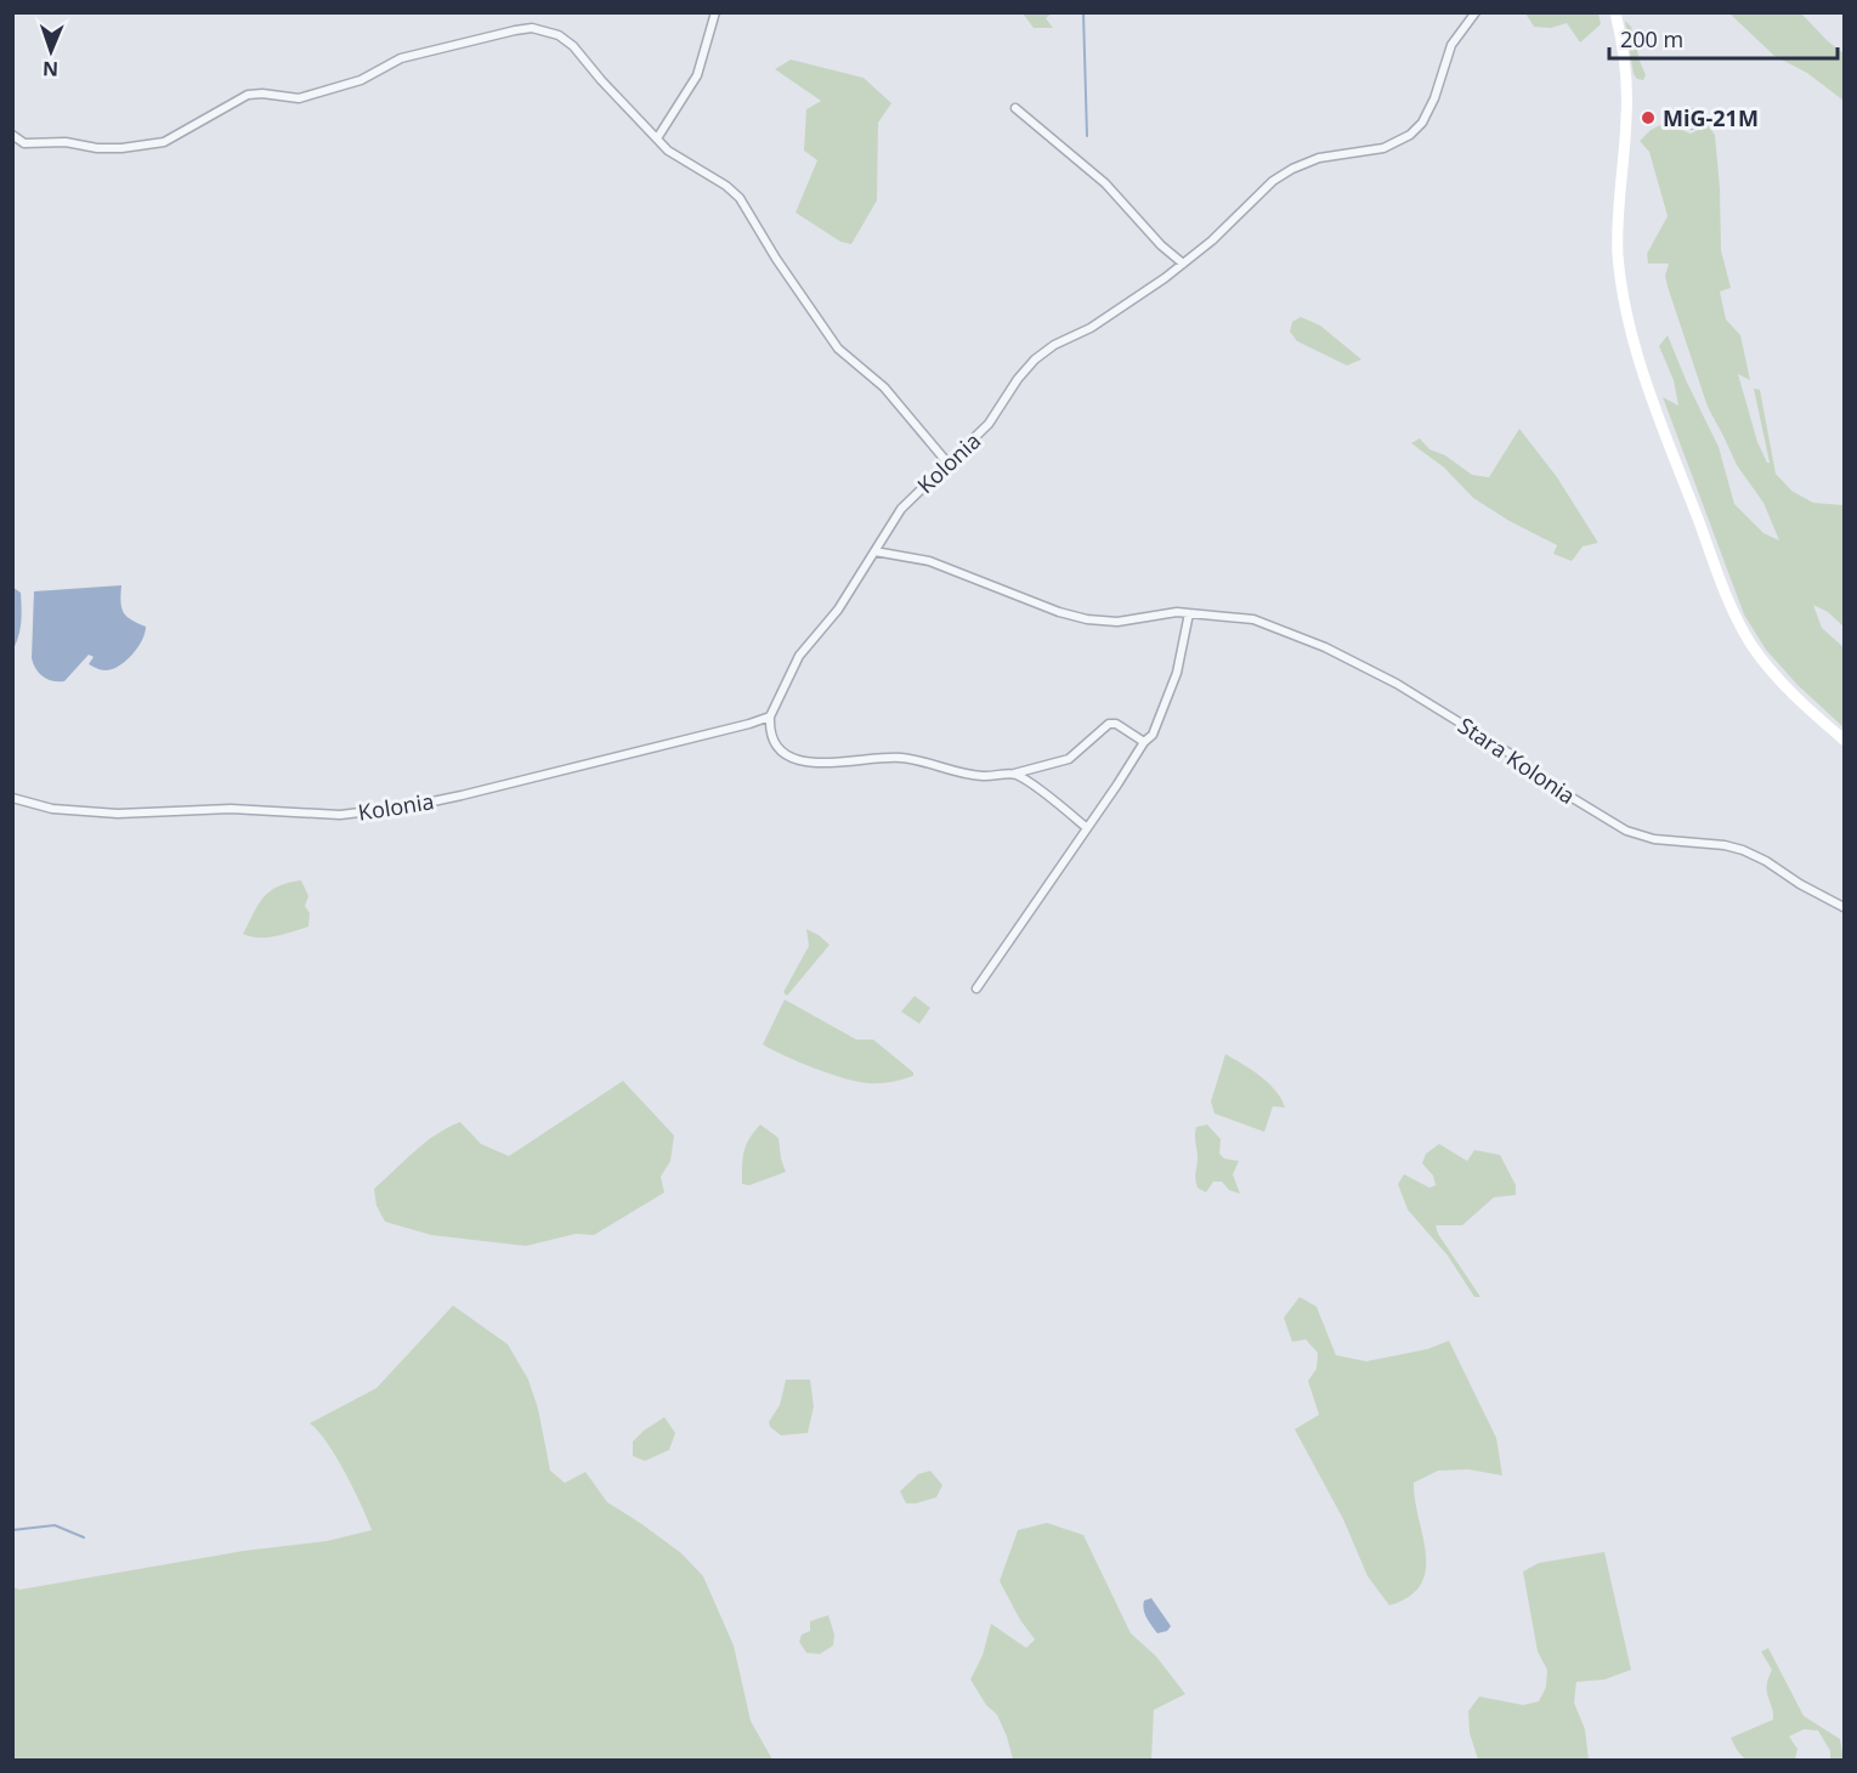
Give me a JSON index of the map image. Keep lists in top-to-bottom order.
{
  "streets": {
    "street": ["Kolonia", "Stara Kolonia"]
  },
  "crossings": [
    ["Kolonia", "Stara Kolonia"]
  ],
  "places": ["MiG-21M"],
  "scale_bar": "200 m",
  "north": "bottom"
}
